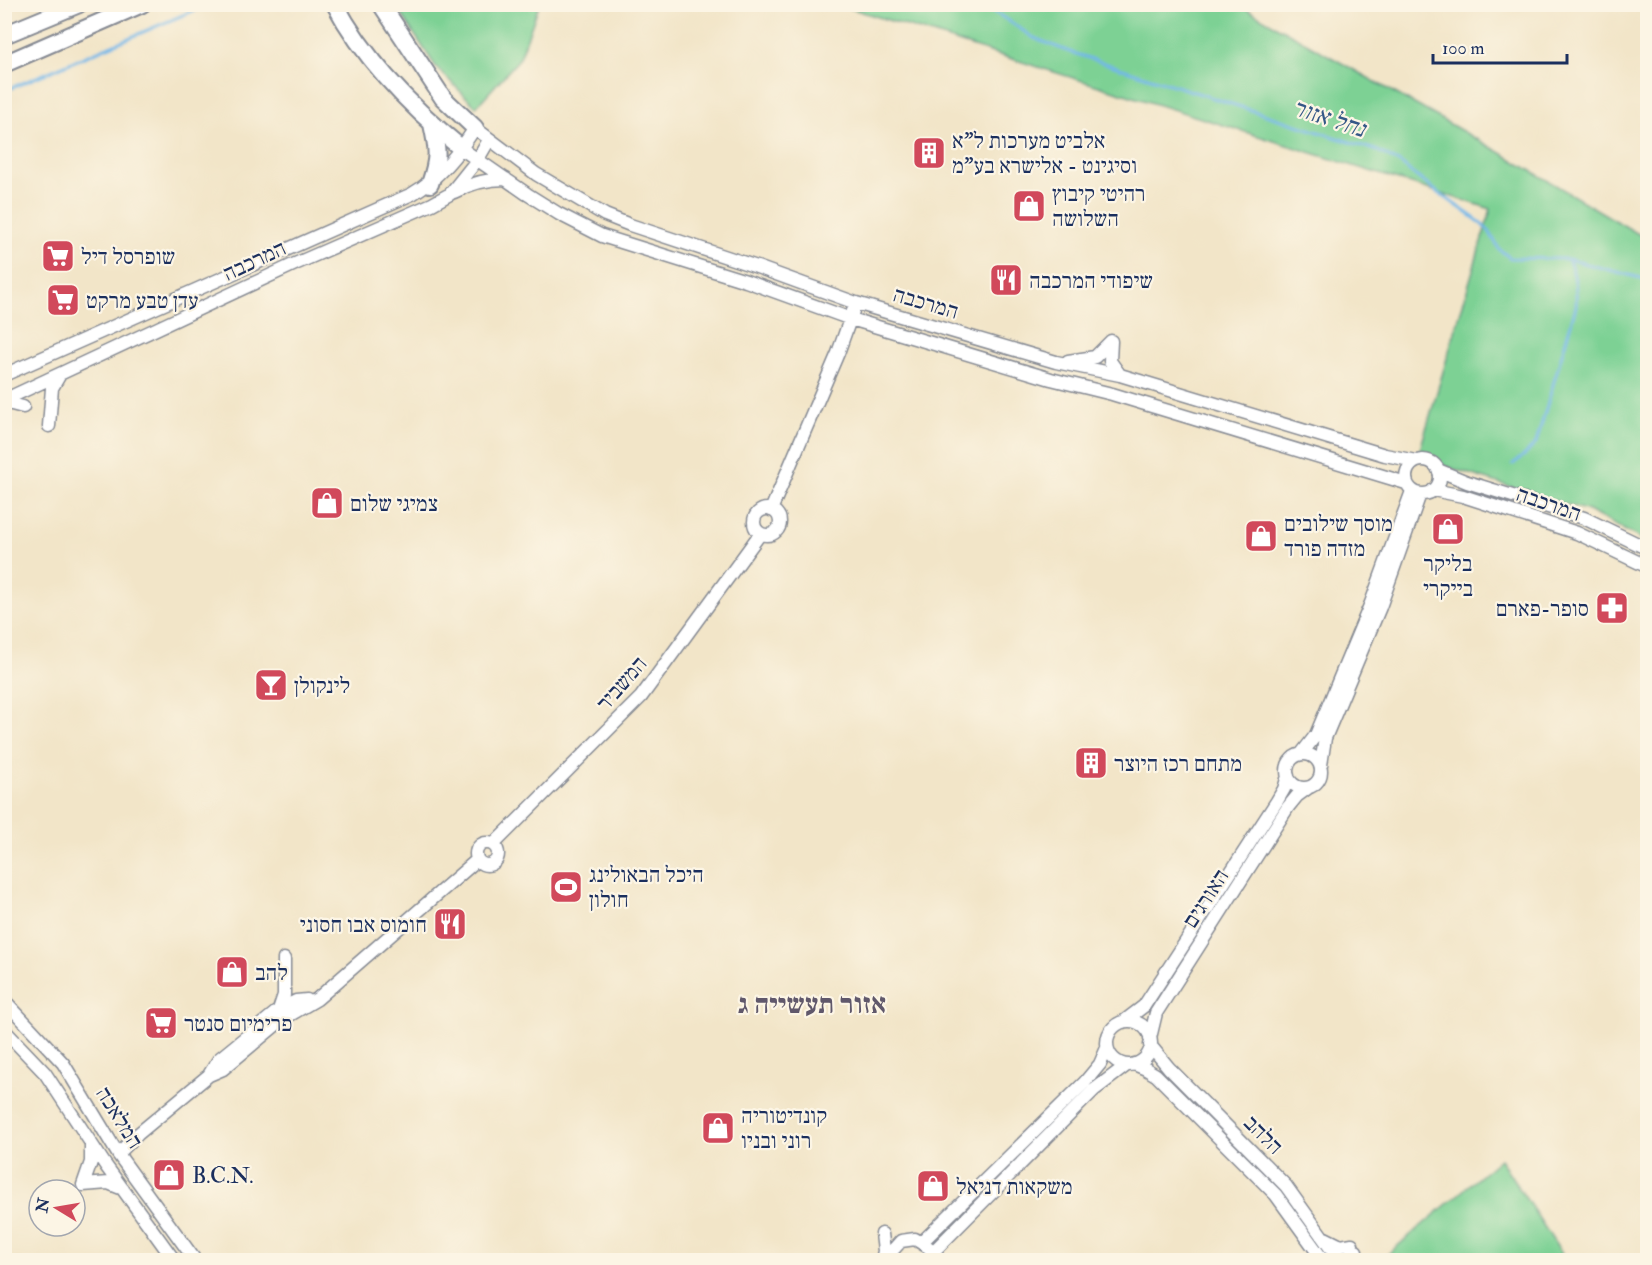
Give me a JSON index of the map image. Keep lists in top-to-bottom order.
{
  "streets": {
    "street": [
      "המרכבה",
      "המשביר",
      "האורגים",
      "המלאכה",
      "הלהב"
    ]
  },
  "crossings": [
    ["האורגים", "הלהב"]
  ],
  "districts": ["אזור תעשייה ג"],
  "water": ["נחל אזור"],
  "places": {
    "building": ["אלביט מערכות ל\"א וסיגינט - אלישרא בע\"מ", "מתחם רכז היוצר"],
    "shop": [
      "רהיטי קיבוץ השלושה",
      "צמיגי שלום",
      "בליקר בייקרי",
      "מוסך שילובים מזדה פורד",
      "להב",
      "קונדיטוריה רוני ובניו",
      "B.C.N.",
      "משקאות דניאל"
    ],
    "supermarket": ["שופרסל דיל", "עדן טבע מרקט", "פרימיום סנטר"],
    "restaurant": ["שיפודי המרכבה", "חומוס אבו חסוני"],
    "pharmacy": ["סופר-פארם"],
    "bar": ["לינקולן"],
    "sports": ["היכל הבאולינג חולון"]
  },
  "scale_bar": "100 m",
  "north": "left"
}
